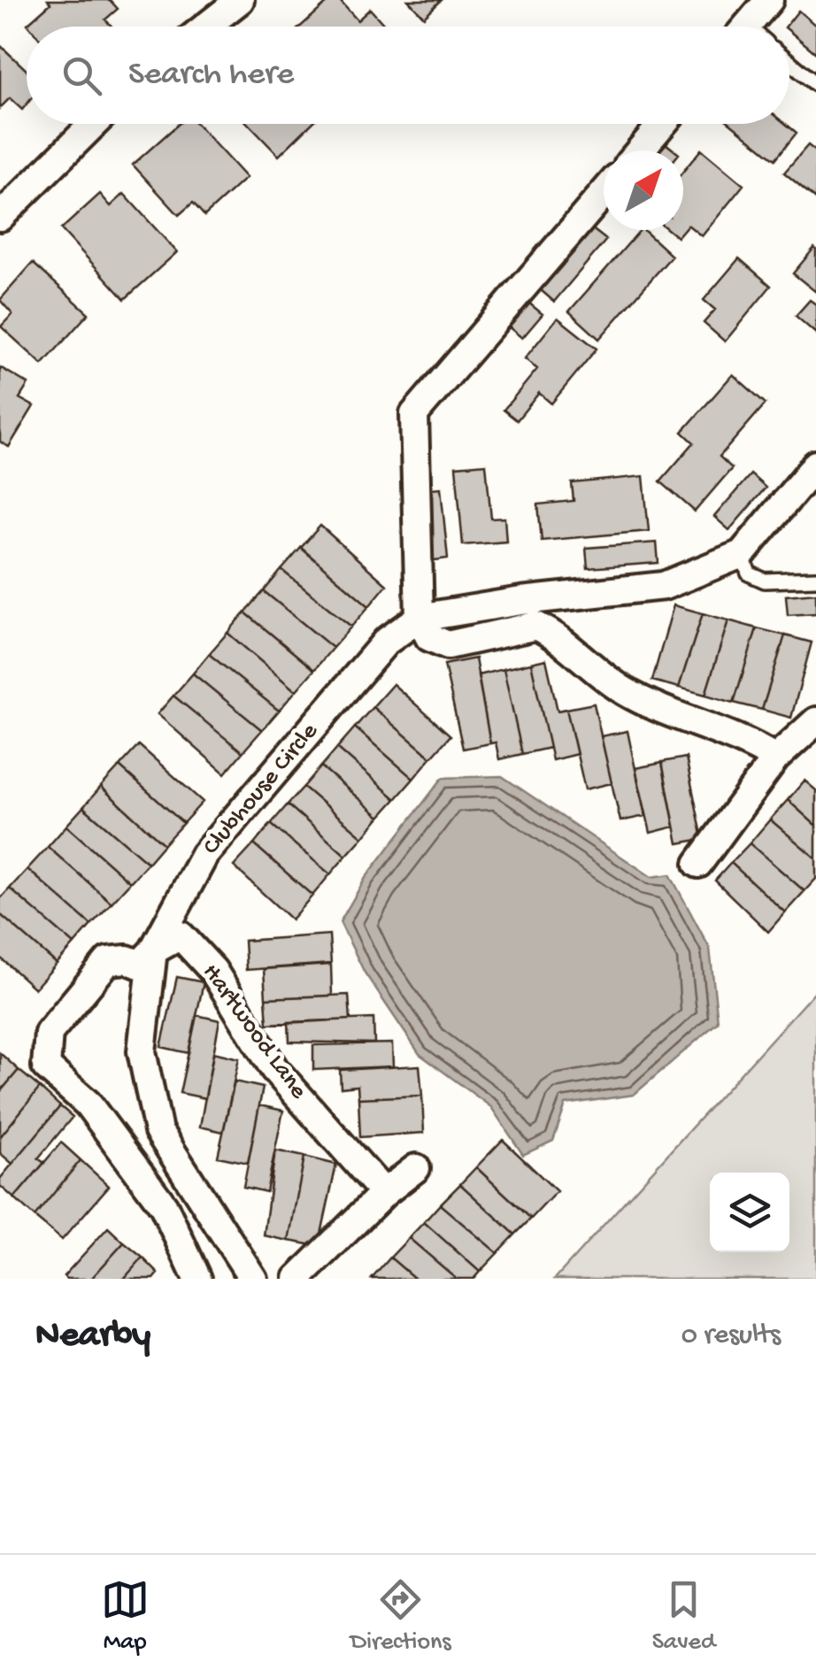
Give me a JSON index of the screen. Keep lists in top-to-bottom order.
{
  "streets": {
    "street": ["Clubhouse Circle", "Hartwood Lane"]
  },
  "crossings": [
    ["Clubhouse Circle", "Hartwood Lane"]
  ],
  "north": "top right",
  "page": {
    "search": "Search here",
    "heading": ["Nearby", "0 results"],
    "nav": ["Map", "Directions", "Saved"]
  }
}
